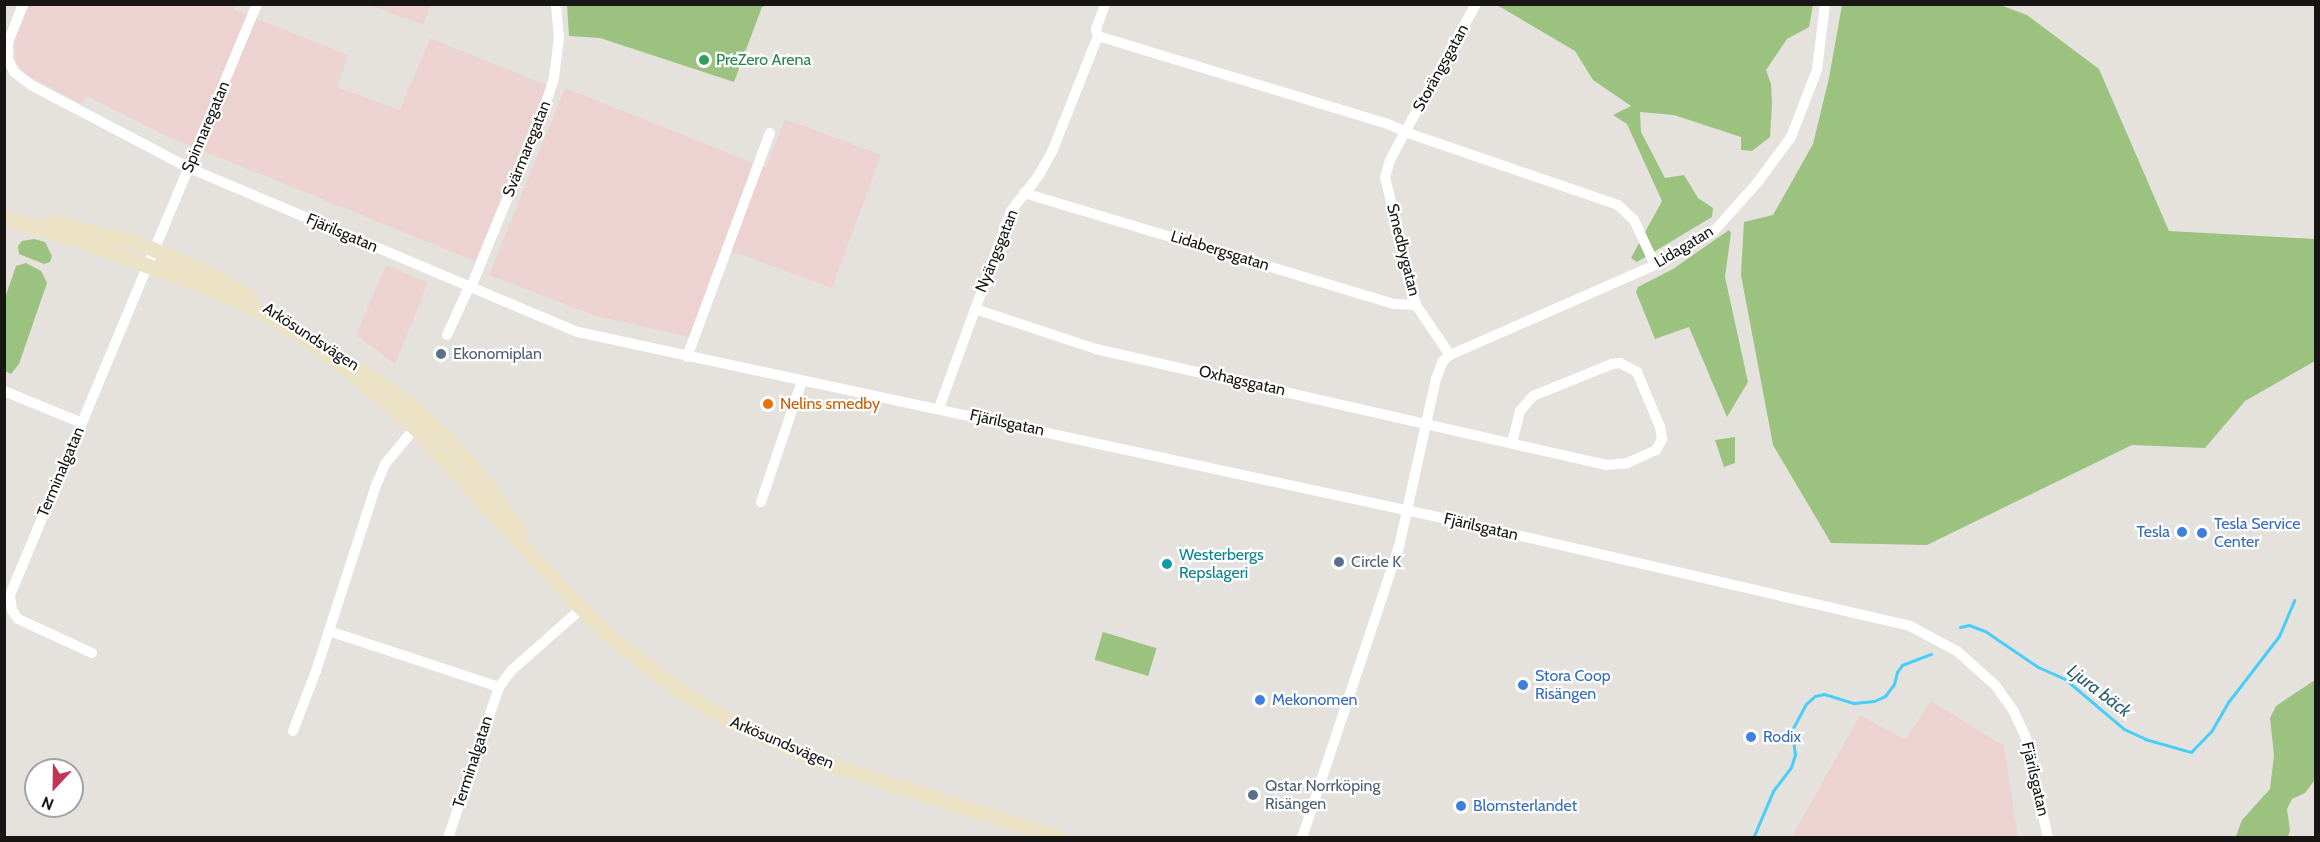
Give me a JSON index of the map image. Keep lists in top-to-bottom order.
{
  "streets": {
    "main road": ["Arkösundsvägen"],
    "street": [
      "Storängsgatan",
      "Spinnaregatan",
      "Svärmaregatan",
      "Fjärilsgatan",
      "Lidagatan",
      "Smedbygatan",
      "Nyängsgatan",
      "Lidabergsgatan",
      "Oxhagsgatan",
      "Terminalgatan"
    ]
  },
  "crossings": [
    ["Storängsgatan", "Smedbygatan"],
    ["Spinnaregatan", "Fjärilsgatan"],
    ["Spinnaregatan", "Arkösundsvägen"],
    ["Spinnaregatan", "Terminalgatan"],
    ["Svärmaregatan", "Fjärilsgatan"],
    ["Fjärilsgatan", "Nyängsgatan"],
    ["Lidagatan", "Smedbygatan"],
    ["Smedbygatan", "Lidabergsgatan"],
    ["Nyängsgatan", "Lidabergsgatan"],
    ["Nyängsgatan", "Oxhagsgatan"],
    ["Arkösundsvägen", "Terminalgatan"]
  ],
  "water": ["Ljura bäck"],
  "places": [
    "PreZero Arena",
    "Ekonomiplan",
    "Nelins smedby",
    "Tesla",
    "Tesla Service Center",
    "Circle K",
    "Westerbergs Repslageri",
    "Stora Coop Risängen",
    "Mekonomen",
    "Rodix",
    "Qstar Norrköping Risängen",
    "Blomsterlandet"
  ],
  "north": "bottom"
}
